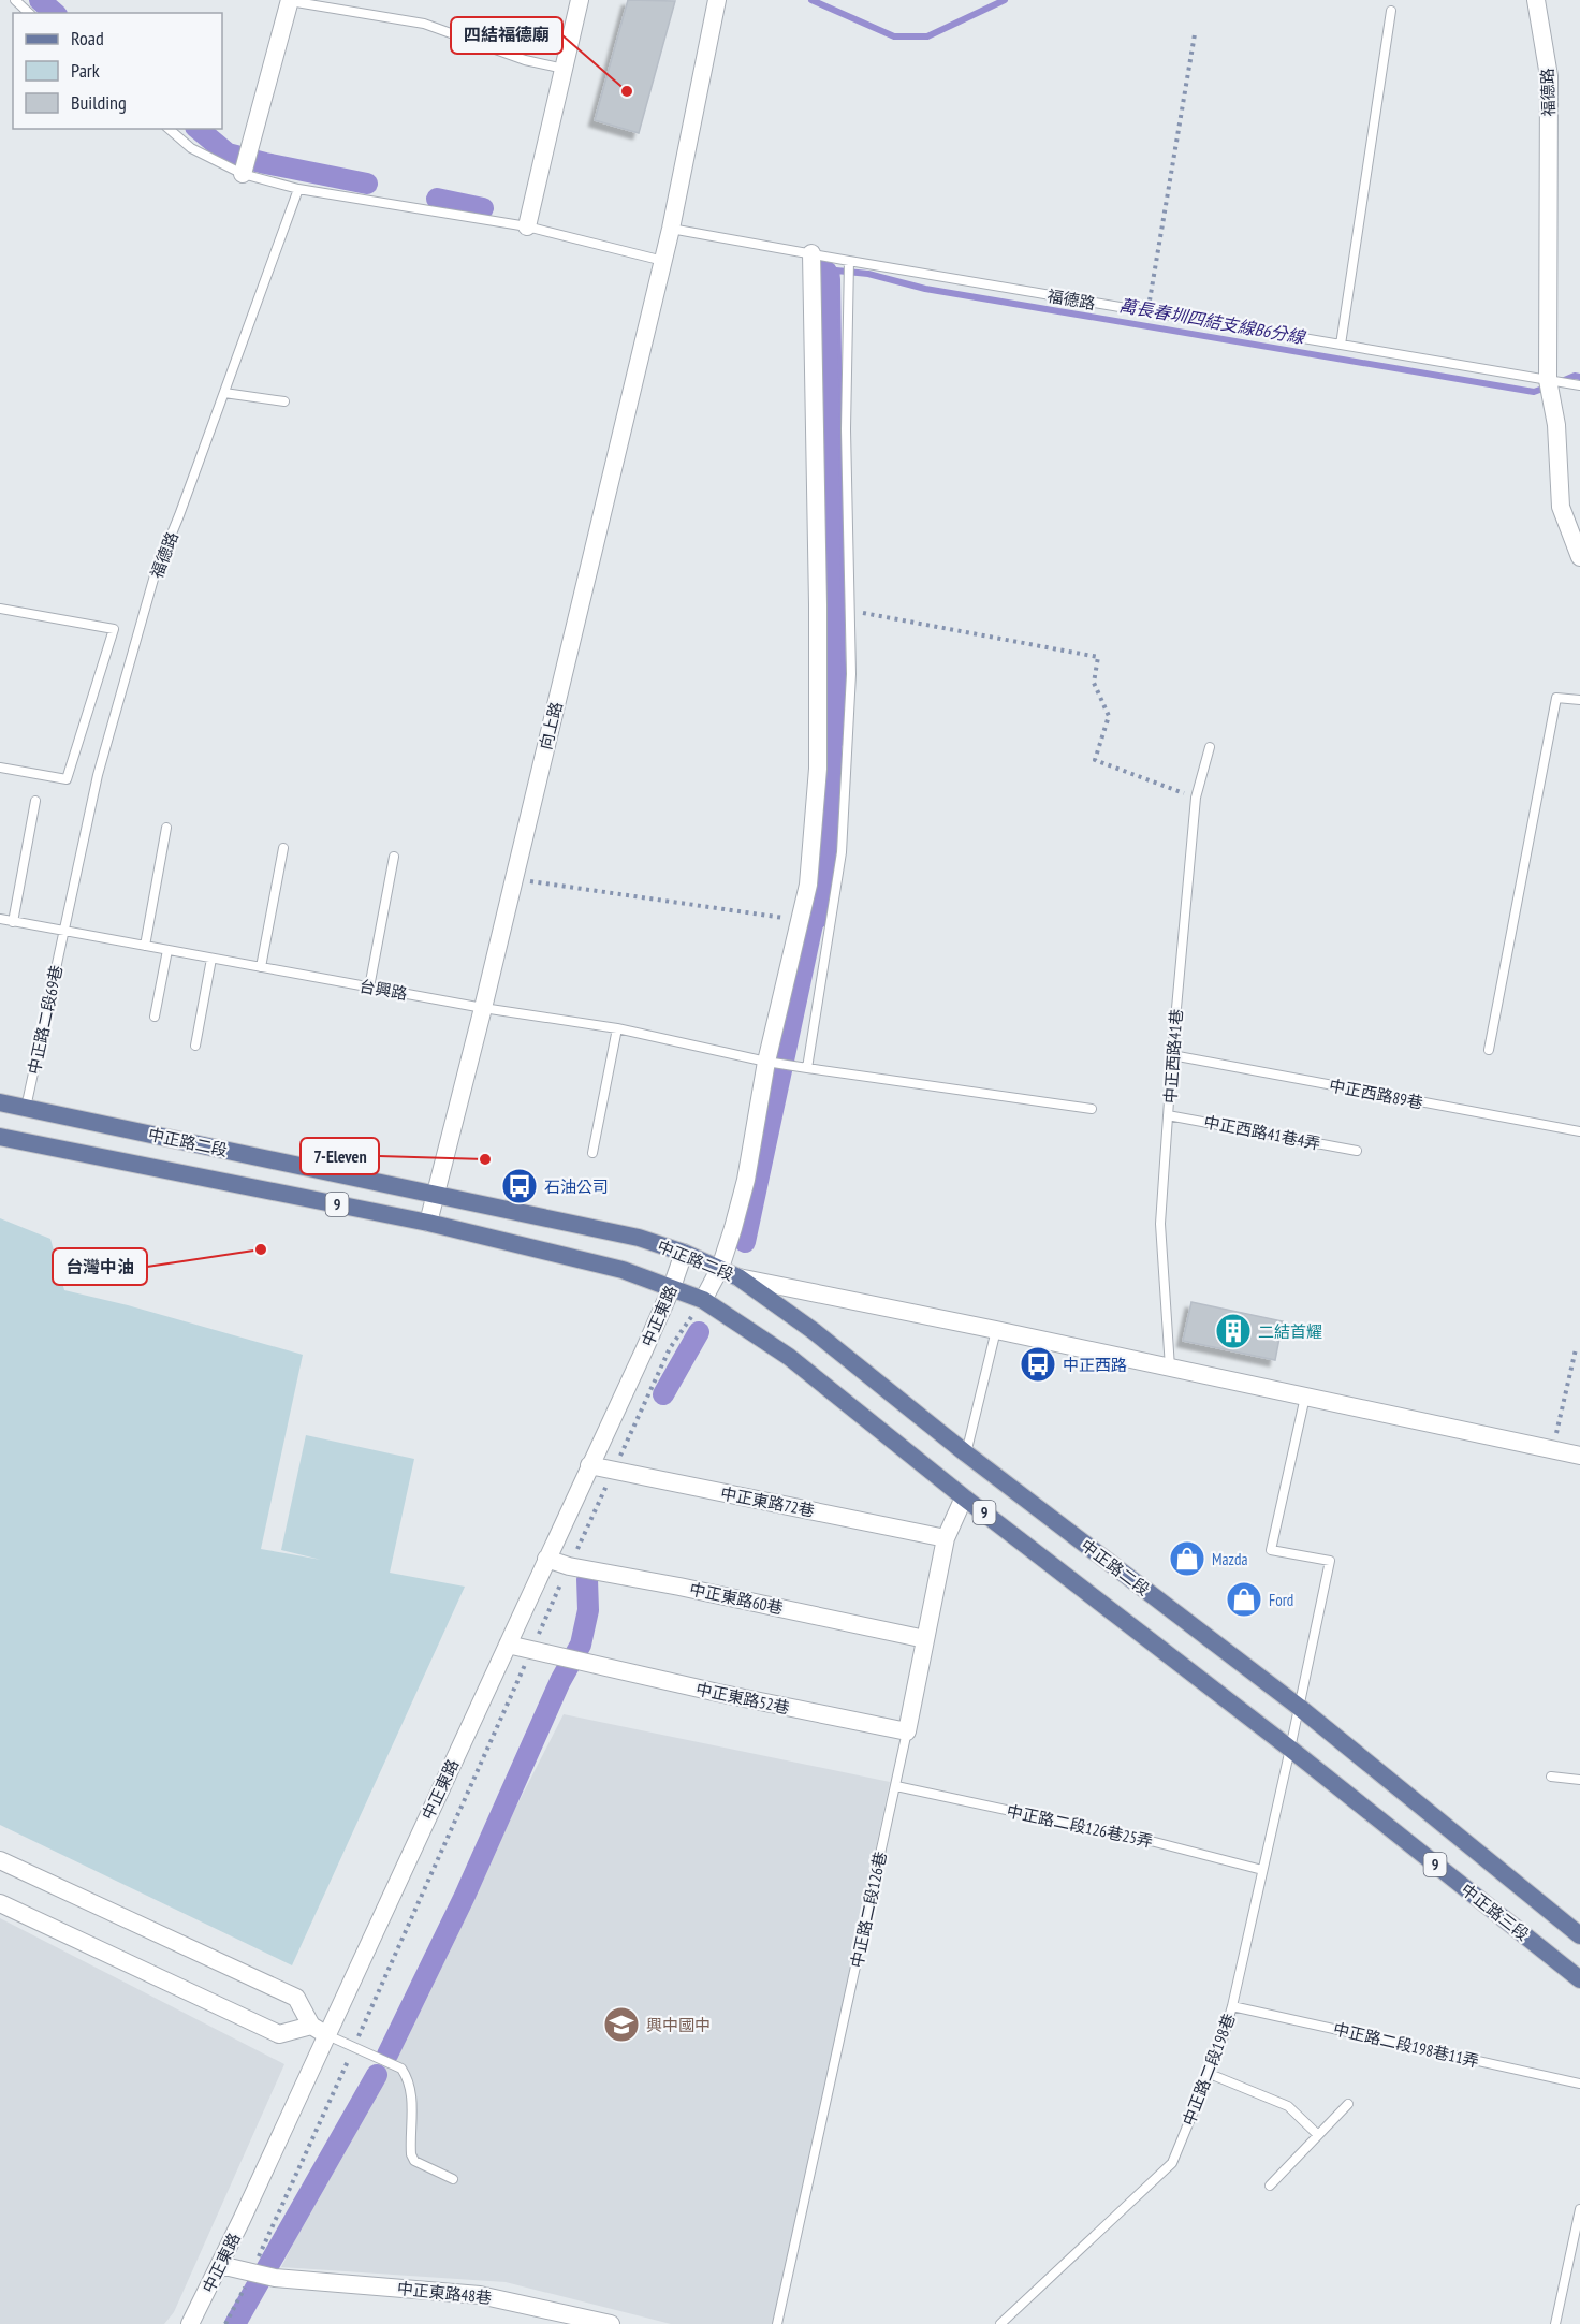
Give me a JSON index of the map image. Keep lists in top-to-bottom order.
{
  "streets": {
    "main road": ["中正路二段", "9", "中正路三段"],
    "street": [
      "福德路",
      "向上路",
      "中正東路",
      "中正東路72巷",
      "中正東路60巷",
      "中正東路52巷",
      "中正路二段126巷",
      "中正東路48巷"
    ],
    "lane": [
      "台興路",
      "中正路二段69巷",
      "中正西路41巷",
      "中正西路89巷",
      "中正西路41巷4弄",
      "中正路二段126巷25弄",
      "中正路二段198巷11弄",
      "中正路二段198巷"
    ]
  },
  "crossings": [
    ["福德路", "向上路"],
    ["福德路", "台興路"],
    ["福德路", "中正路二段69巷"],
    ["向上路", "台興路"],
    ["向上路", "中正路二段"],
    ["台興路", "中正路二段69巷"],
    ["中正路二段69巷", "中正路二段"],
    ["中正西路41巷", "中正西路89巷"],
    ["中正西路41巷", "中正西路41巷4弄"],
    ["中正路二段", "9"],
    ["中正路二段", "中正東路"],
    ["中正路二段", "中正路二段126巷"],
    ["中正路二段", "中正路三段"],
    ["中正路二段", "中正路二段198巷"],
    ["9", "中正路二段198巷"],
    ["中正東路", "中正東路72巷"],
    ["中正東路", "中正東路60巷"],
    ["中正東路", "中正東路52巷"],
    ["中正東路", "中正東路48巷"],
    ["中正東路72巷", "中正路二段126巷"],
    ["中正東路60巷", "中正路二段126巷"],
    ["中正東路52巷", "中正路二段126巷"],
    ["中正路二段126巷25弄", "中正路二段126巷"],
    ["中正路二段126巷25弄", "中正路二段198巷"],
    ["中正路三段", "中正路二段198巷"],
    ["中正路二段198巷11弄", "中正路二段198巷"]
  ],
  "water": ["萬長春圳四結支線B6分線"],
  "places": {
    "other": ["四結福德廟", "7-Eleven", "台灣中油"],
    "bus stop": ["石油公司", "中正西路"],
    "building": ["二結首耀"],
    "shop": ["Mazda", "Ford"],
    "school or university": ["興中國中"]
  },
  "legend": ["Road", "Park", "Building"]
}
